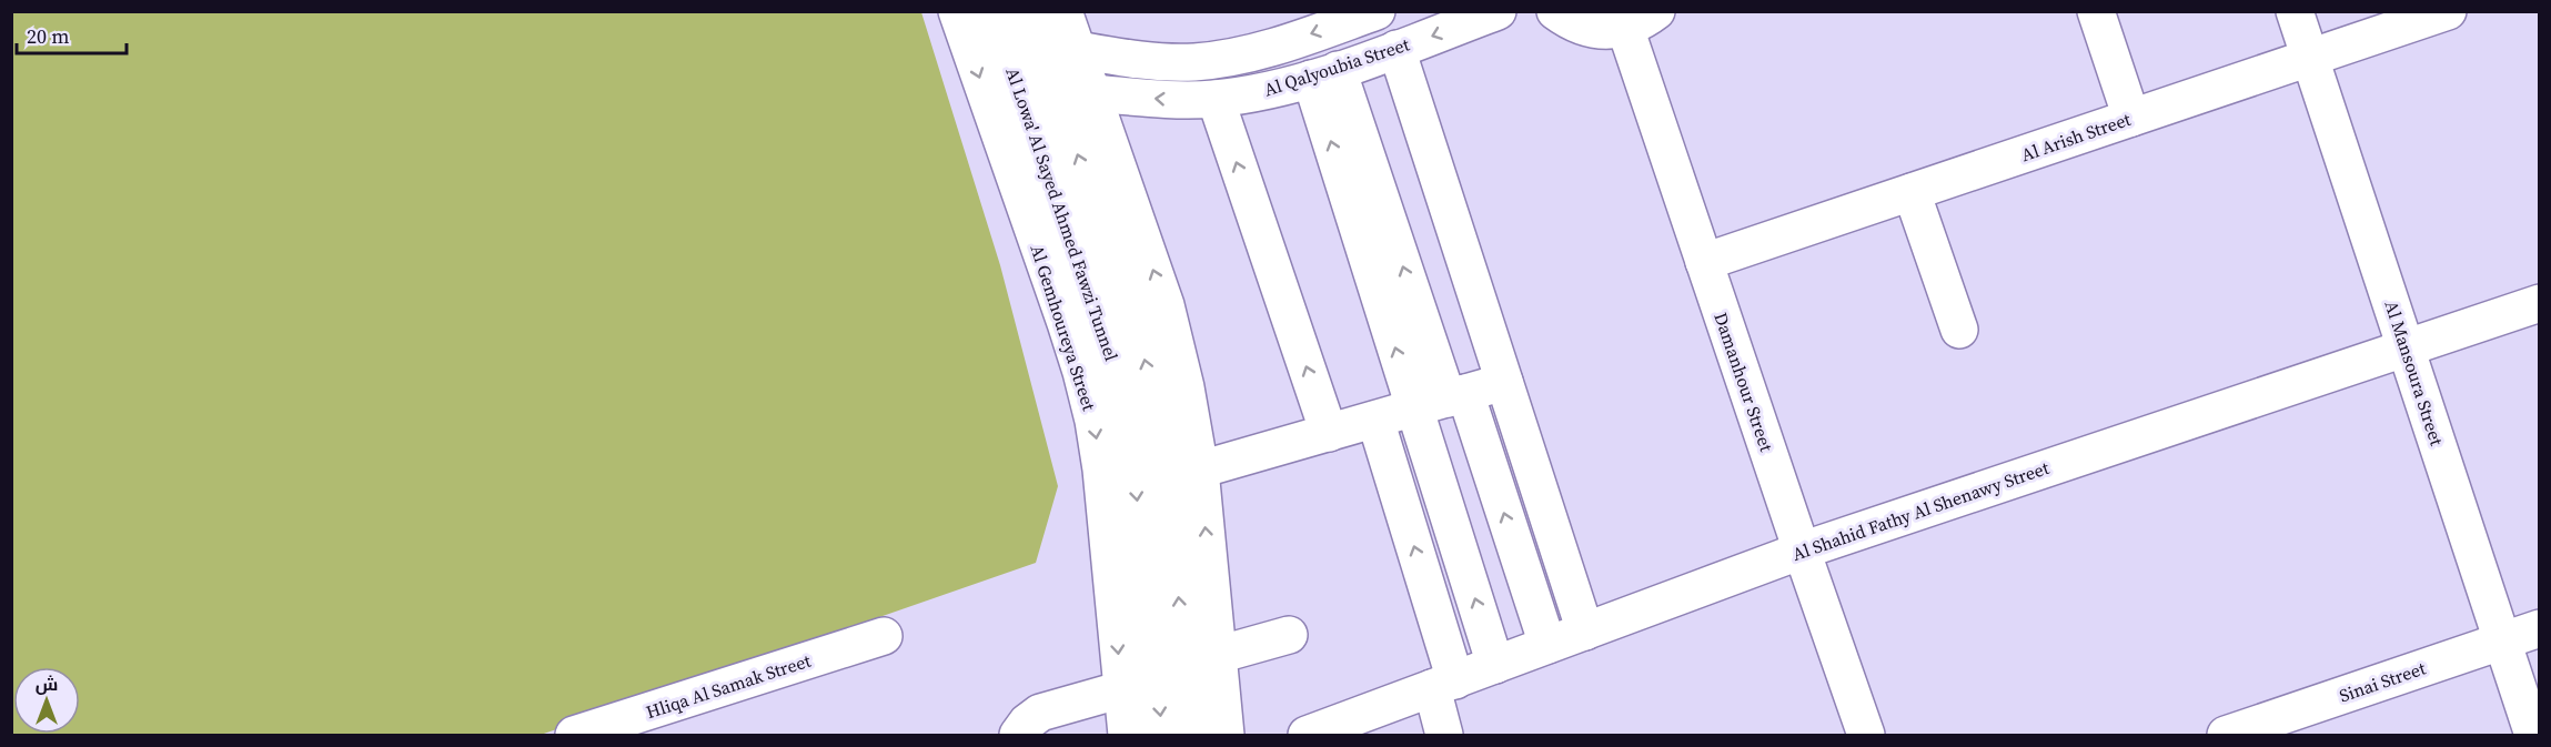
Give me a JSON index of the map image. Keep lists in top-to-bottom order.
{
  "streets": {
    "main road": [
      "Al Qalyoubia Street",
      "Al Arish Street",
      "Al Lowa' Al Sayed Ahmed Fawzi Tunnel",
      "Al Gemhoureya Street",
      "Al Mansoura Street",
      "Damanhour Street",
      "Al Shahid Fathy Al Shenawy Street",
      "Sinai Street",
      "Hliqa Al Samak Street"
    ]
  },
  "crossings": [
    ["Al Arish Street", "Al Mansoura Street"],
    ["Al Arish Street", "Damanhour Street"],
    ["Al Mansoura Street", "Al Shahid Fathy Al Shenawy Street"],
    ["Al Mansoura Street", "Sinai Street"],
    ["Damanhour Street", "Al Shahid Fathy Al Shenawy Street"]
  ],
  "scale_bar": "20 m",
  "north": "top"
}
